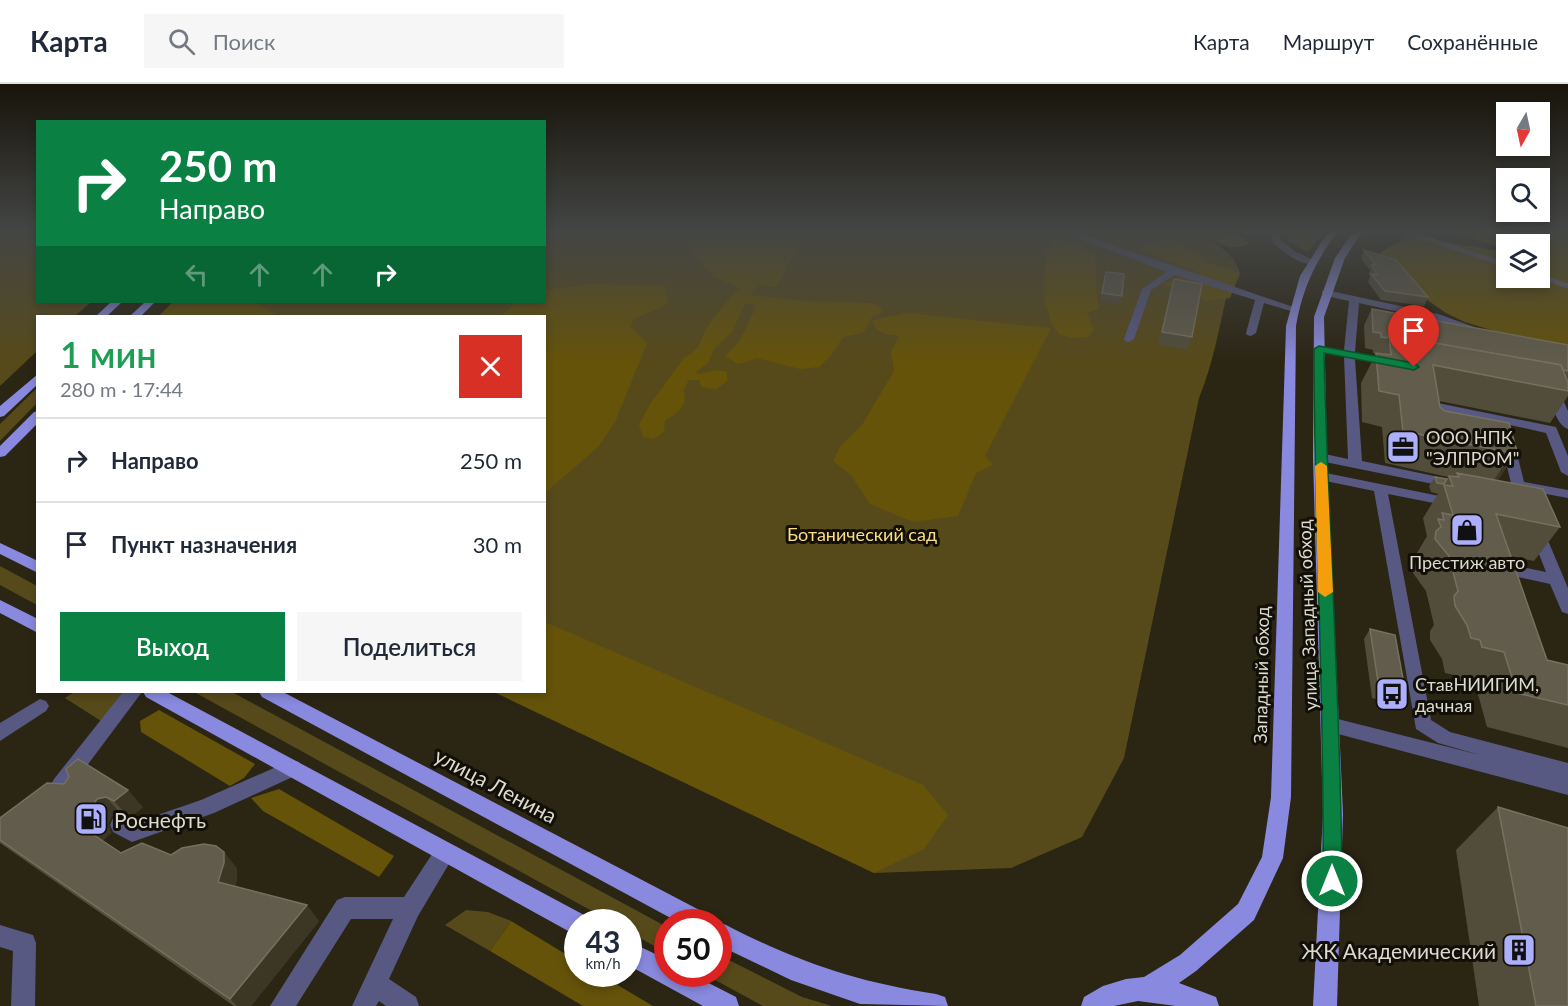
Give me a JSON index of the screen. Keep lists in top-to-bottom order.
{
  "streets": {
    "main road": ["улица Западный обход", "Западный обход", "улица Ленина"]
  },
  "parks": ["Ботанический сад"],
  "places": {
    "office": ["ООО НПК \"ЭЛПРОМ\""],
    "shop": ["Престиж авто"],
    "bus stop": ["СтавНИИГИМ, дачная"],
    "fuel station": ["Роснефть"],
    "building": ["ЖК Академический"]
  },
  "north": "bottom",
  "page": {
    "header": "Карта",
    "search": "Поиск",
    "nav": ["Карта", "Маршрут", "Сохранённые"],
    "turn": ["250 m", "Направо"],
    "heading": ["1 мин", "280 m · 17:44"],
    "list": [
      {
        "name": "Направо",
        "value": "250 m"
      },
      {
        "name": "Пункт назначения",
        "value": "30 m"
      }
    ],
    "buttons": ["Выход", "Поделиться"],
    "speed": "43 km/h",
    "limit": "50"
  }
}
